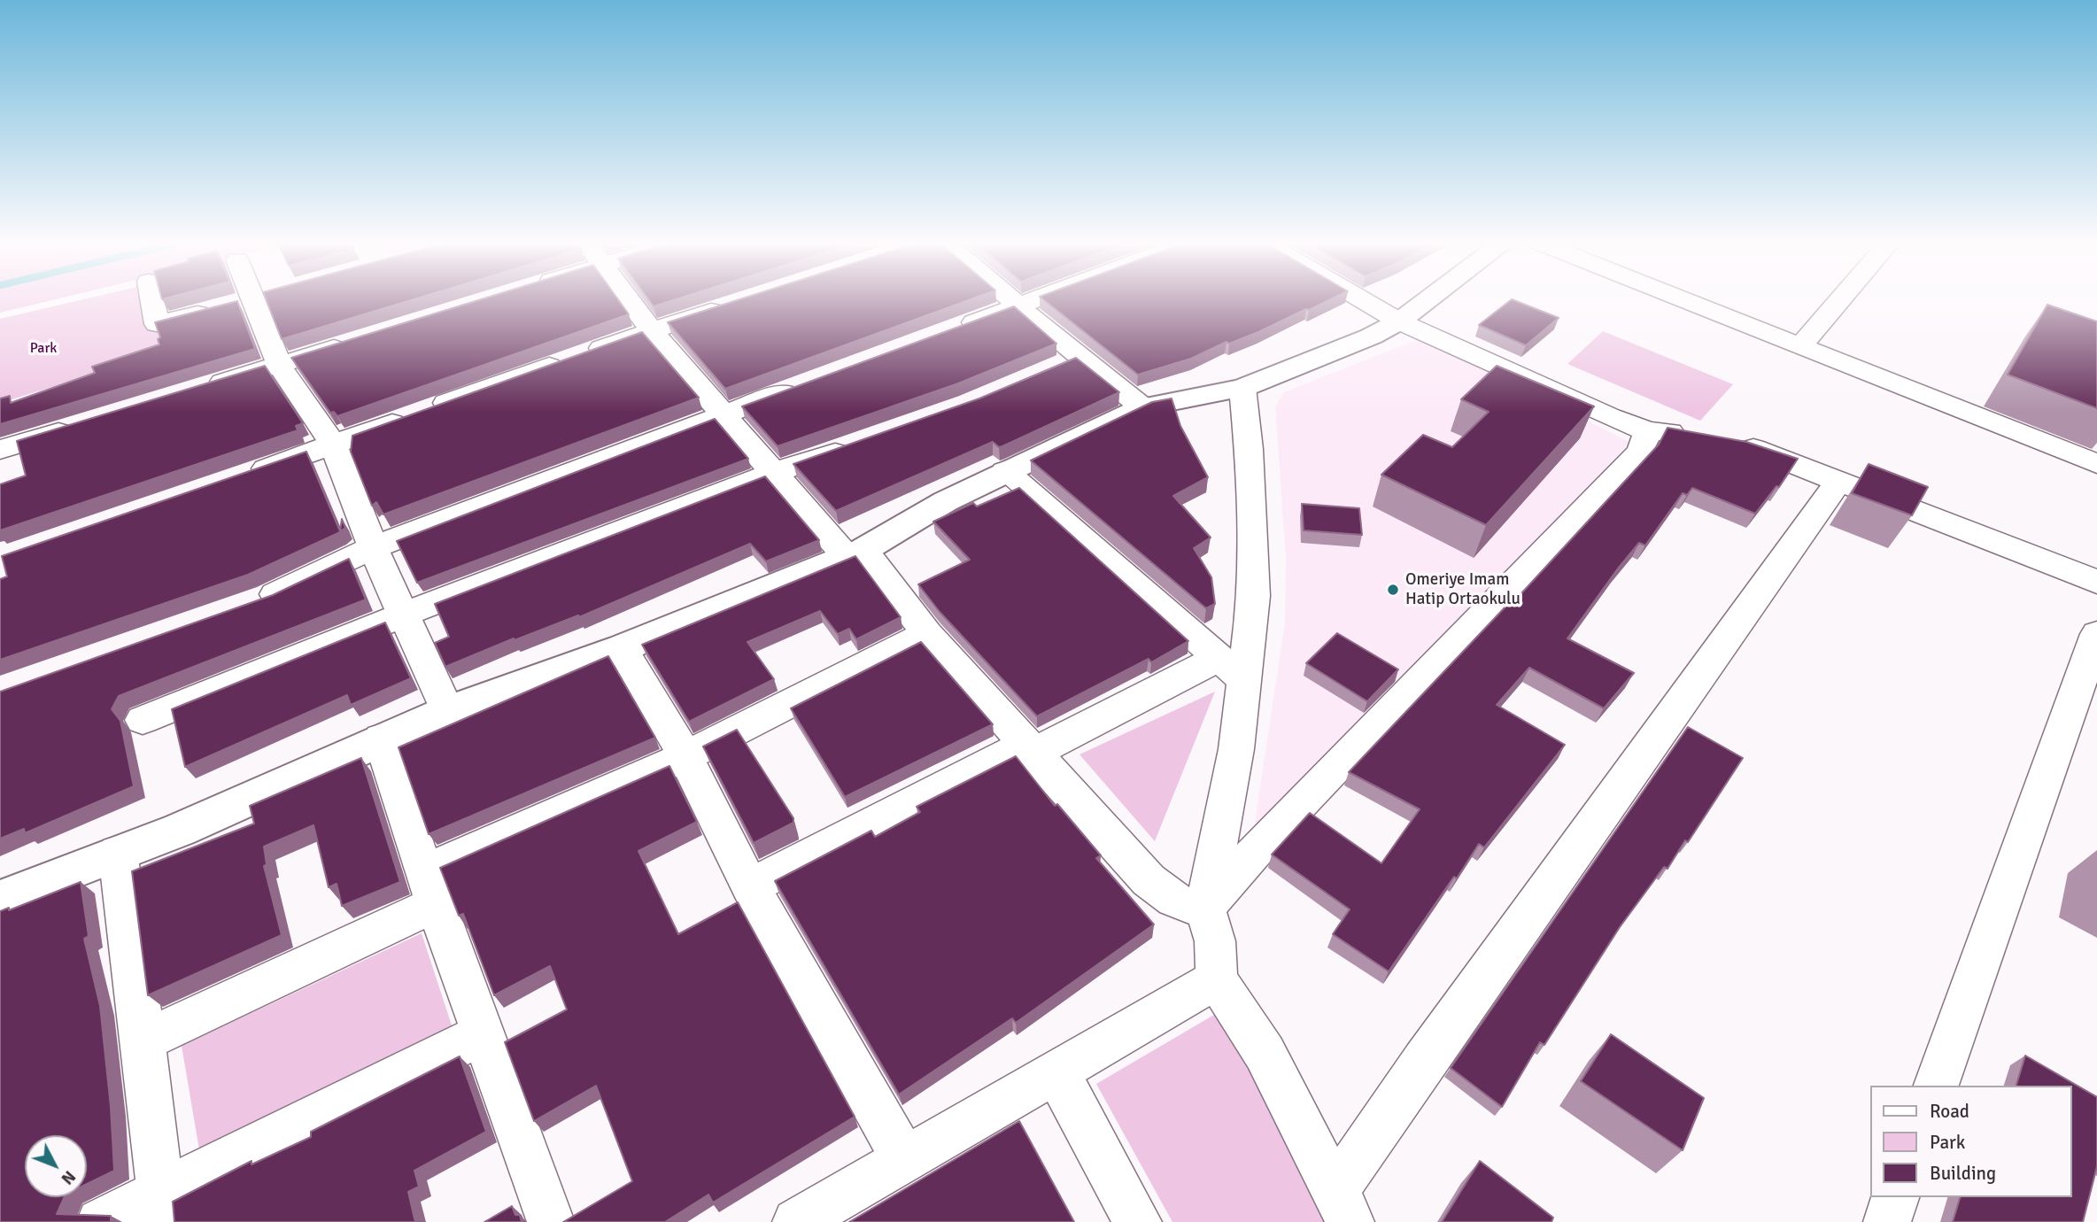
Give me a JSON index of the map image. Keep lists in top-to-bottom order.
{
  "parks": ["Park"],
  "places": ["Omeriye Imam Hatip Ortaokulu"],
  "legend": ["Road", "Park", "Building"],
  "north": "bottom right"
}
